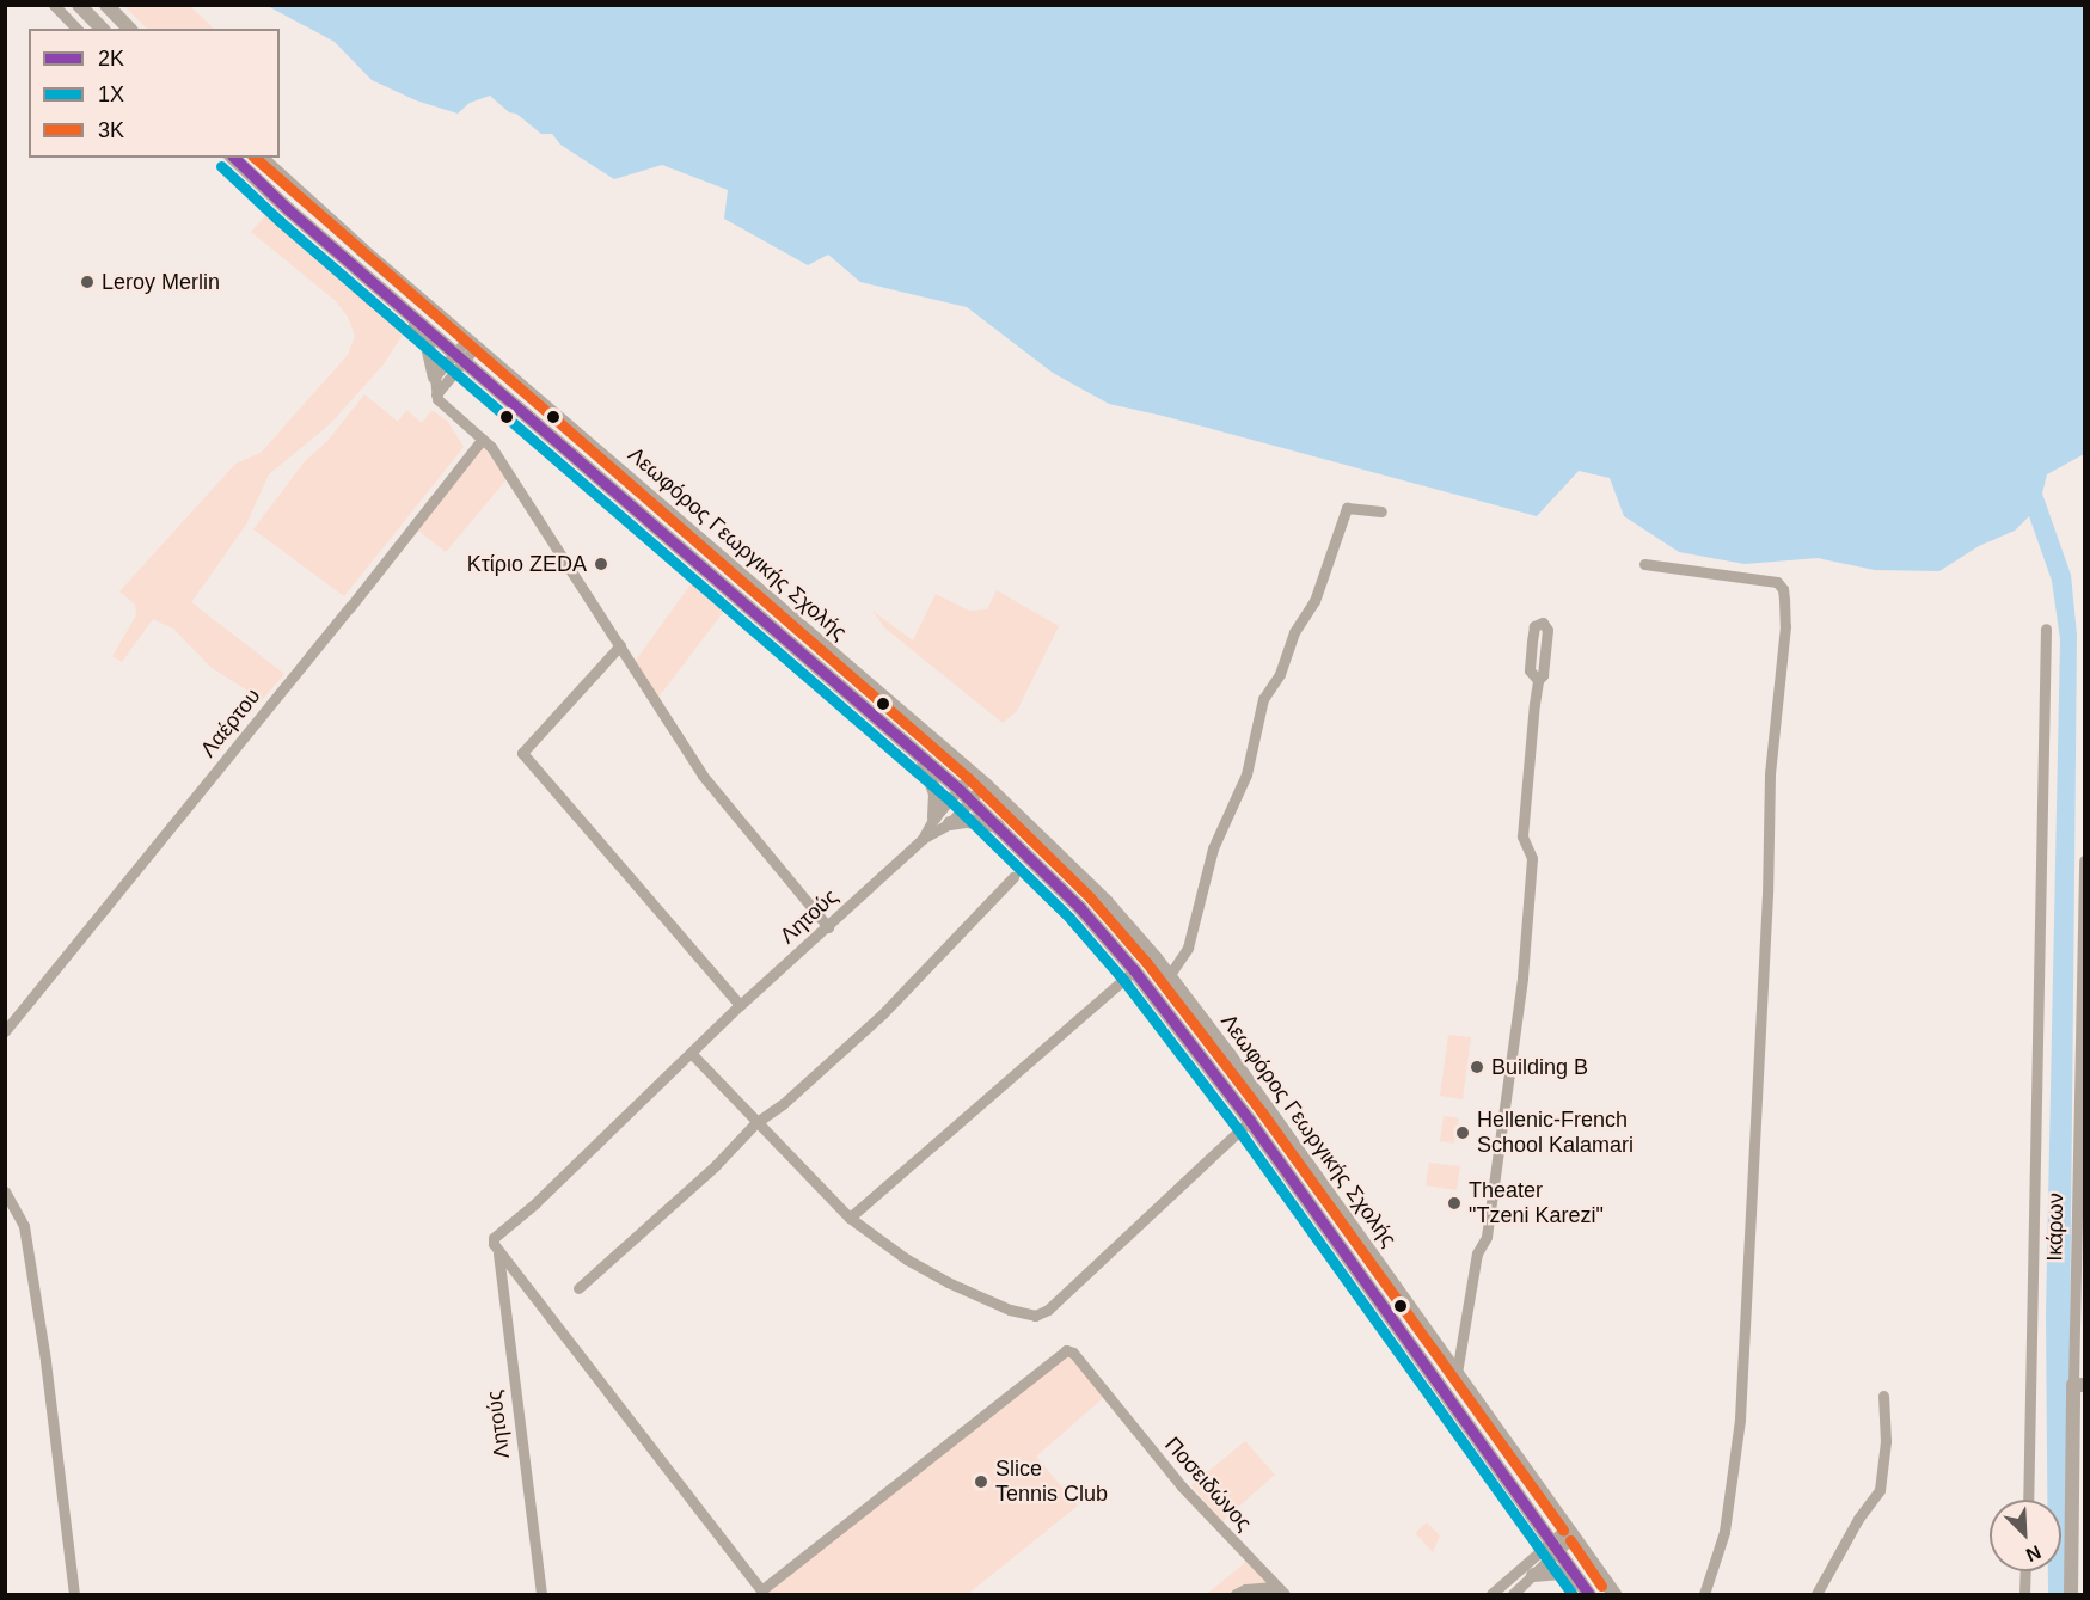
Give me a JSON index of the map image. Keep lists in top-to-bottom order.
{
  "streets": {
    "main road": ["Λεωφόρος Γεωργικής Σχολής", "Ικάρων"],
    "street": ["Λαέρτου", "Λητούς", "Ποσειδώνος"]
  },
  "crossings": [
    ["Λεωφόρος Γεωργικής Σχολής", "Λητούς"],
    ["Λητούς", "Ποσειδώνος"]
  ],
  "places": [
    "Leroy Merlin",
    "Κτίριο ZEDA",
    "Building B",
    "Hellenic-French School Kalamari",
    "Theater \"Tzeni Karezi\"",
    "Slice Tennis Club"
  ],
  "lines": ["transit line 2Κ", "transit line 3Κ", "transit line 1Χ"],
  "legend": ["2Κ", "1Χ", "3Κ"],
  "north": "bottom right"
}
